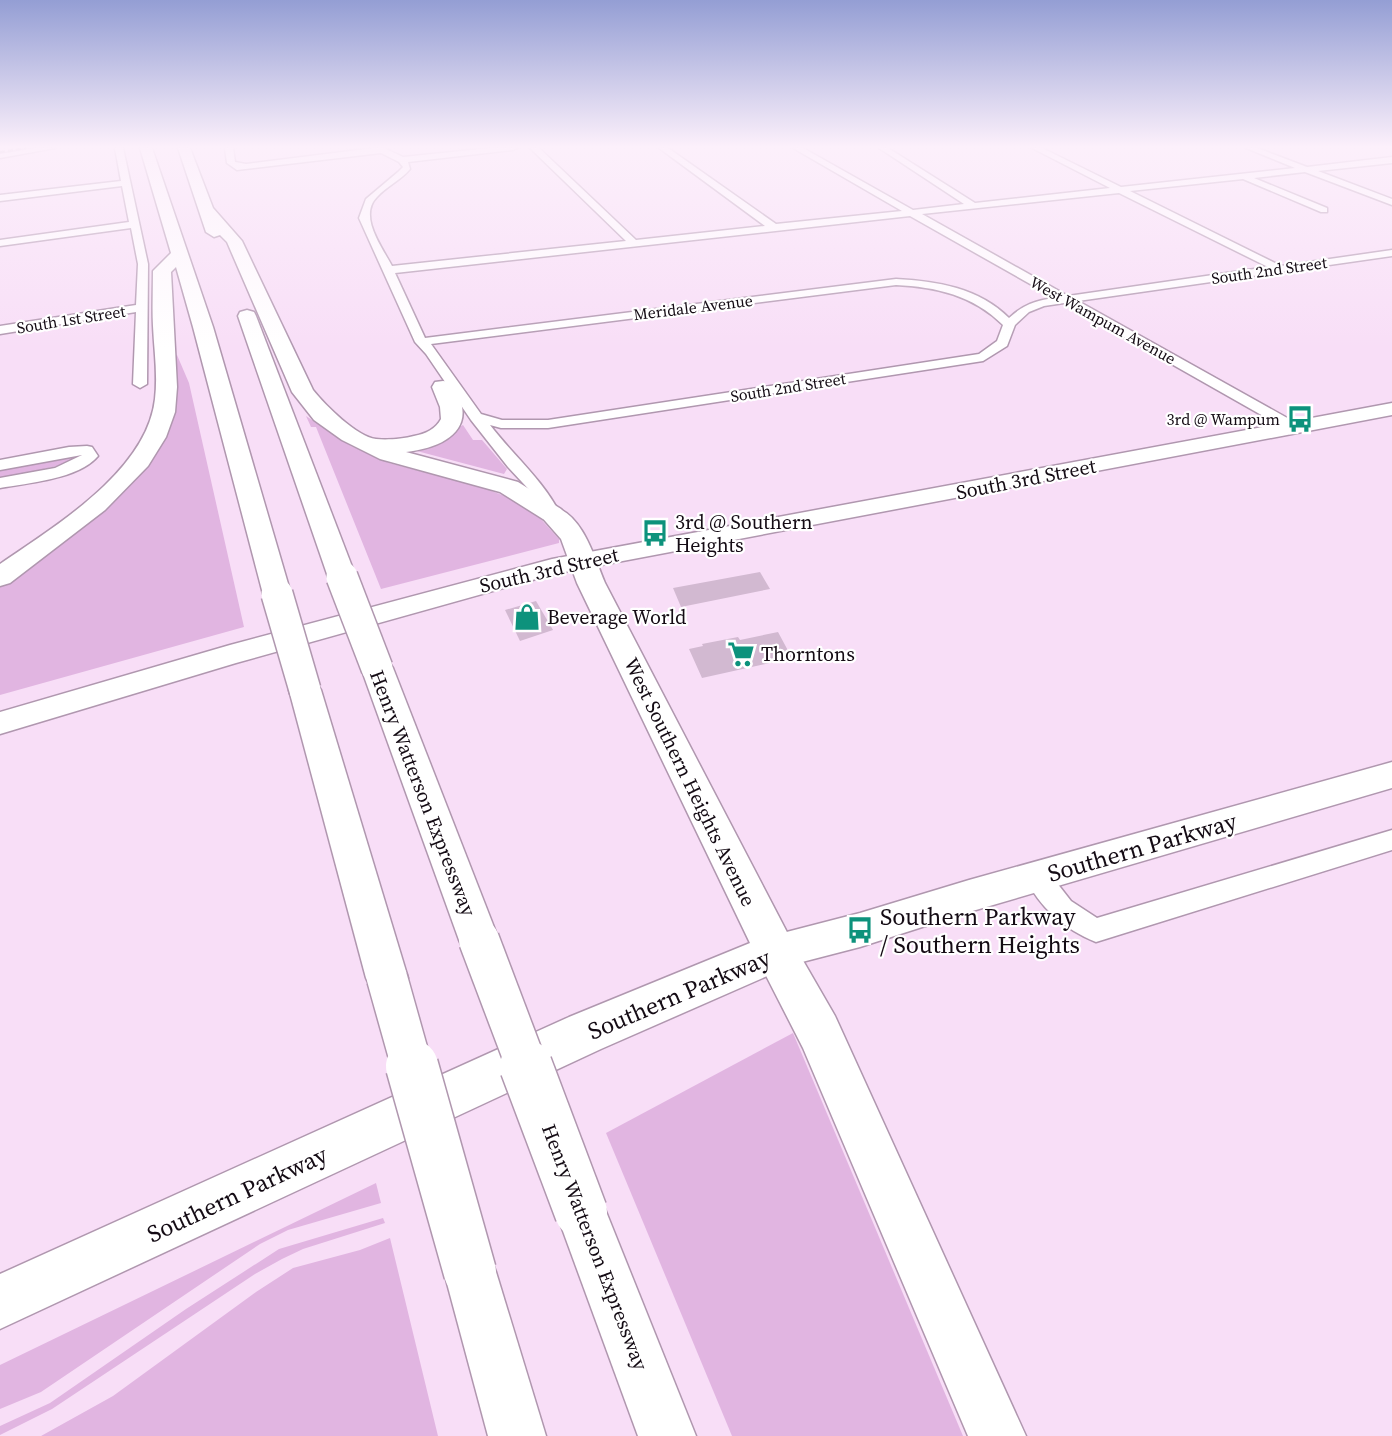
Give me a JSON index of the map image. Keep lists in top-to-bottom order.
{
  "streets": {
    "main road": [
      "South 3rd Street",
      "West Southern Heights Avenue",
      "Henry Watterson Expressway",
      "Southern Parkway"
    ],
    "street": [
      "South 2nd Street",
      "Meridale Avenue",
      "South 1st Street",
      "West Wampum Avenue"
    ]
  },
  "crossings": [
    ["South 2nd Street", "Meridale Avenue"],
    ["South 2nd Street", "West Wampum Avenue"],
    ["South 2nd Street", "West Southern Heights Avenue"],
    ["Meridale Avenue", "West Southern Heights Avenue"],
    ["West Wampum Avenue", "South 3rd Street"],
    ["South 3rd Street", "West Southern Heights Avenue"],
    ["West Southern Heights Avenue", "Southern Parkway"]
  ],
  "places": {
    "bus stop": ["3rd @ Wampum", "3rd @ Southern Heights", "Southern Parkway / Southern Heights"],
    "shop": ["Beverage World"],
    "supermarket": ["Thorntons"]
  }
}
